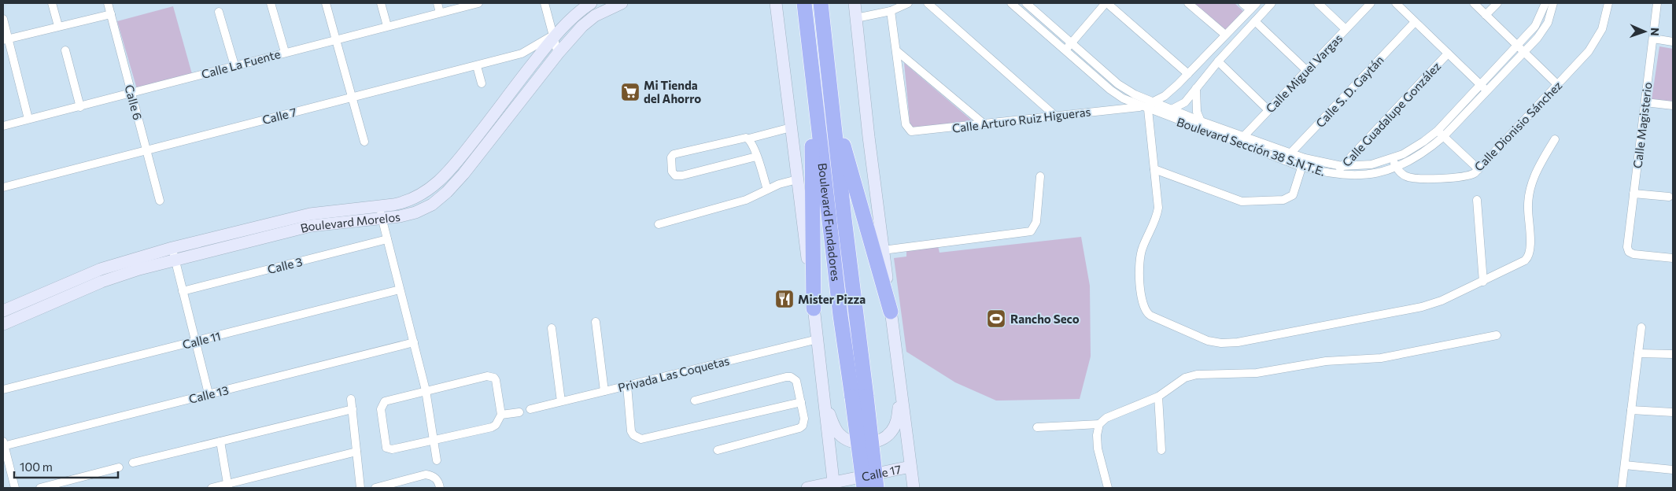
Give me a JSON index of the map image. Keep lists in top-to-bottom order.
{
  "streets": {
    "highway": ["Boulevard Fundadores"],
    "street": [
      "Calle La Fuente",
      "Calle Miguel Vargas",
      "Calle S. D. Gaytán",
      "Calle 6",
      "Calle Guadalupe González",
      "Calle 7",
      "Calle Arturo Ruiz Higueras",
      "Calle Magisterio",
      "Calle Dionisio Sánchez",
      "Boulevard Sección 38 S.N.T.E.",
      "Boulevard Morelos",
      "Calle 3",
      "Calle 11",
      "Privada Las Coquetas",
      "Calle 13",
      "Calle 17"
    ]
  },
  "crossings": [
    ["Calle La Fuente", "Calle 6"],
    ["Calle Miguel Vargas", "Boulevard Sección 38 S.N.T.E."],
    ["Calle S. D. Gaytán", "Boulevard Sección 38 S.N.T.E."],
    ["Calle 6", "Calle 7"],
    ["Calle Guadalupe González", "Boulevard Sección 38 S.N.T.E."],
    ["Calle 7", "Boulevard Morelos"],
    ["Calle Arturo Ruiz Higueras", "Boulevard Sección 38 S.N.T.E."],
    ["Calle Dionisio Sánchez", "Boulevard Sección 38 S.N.T.E."]
  ],
  "places": {
    "supermarket": ["Mi Tienda del Ahorro"],
    "restaurant": ["Mister Pizza"],
    "sports": ["Rancho Seco"]
  },
  "scale_bar": "100 m",
  "north": "right"
}
